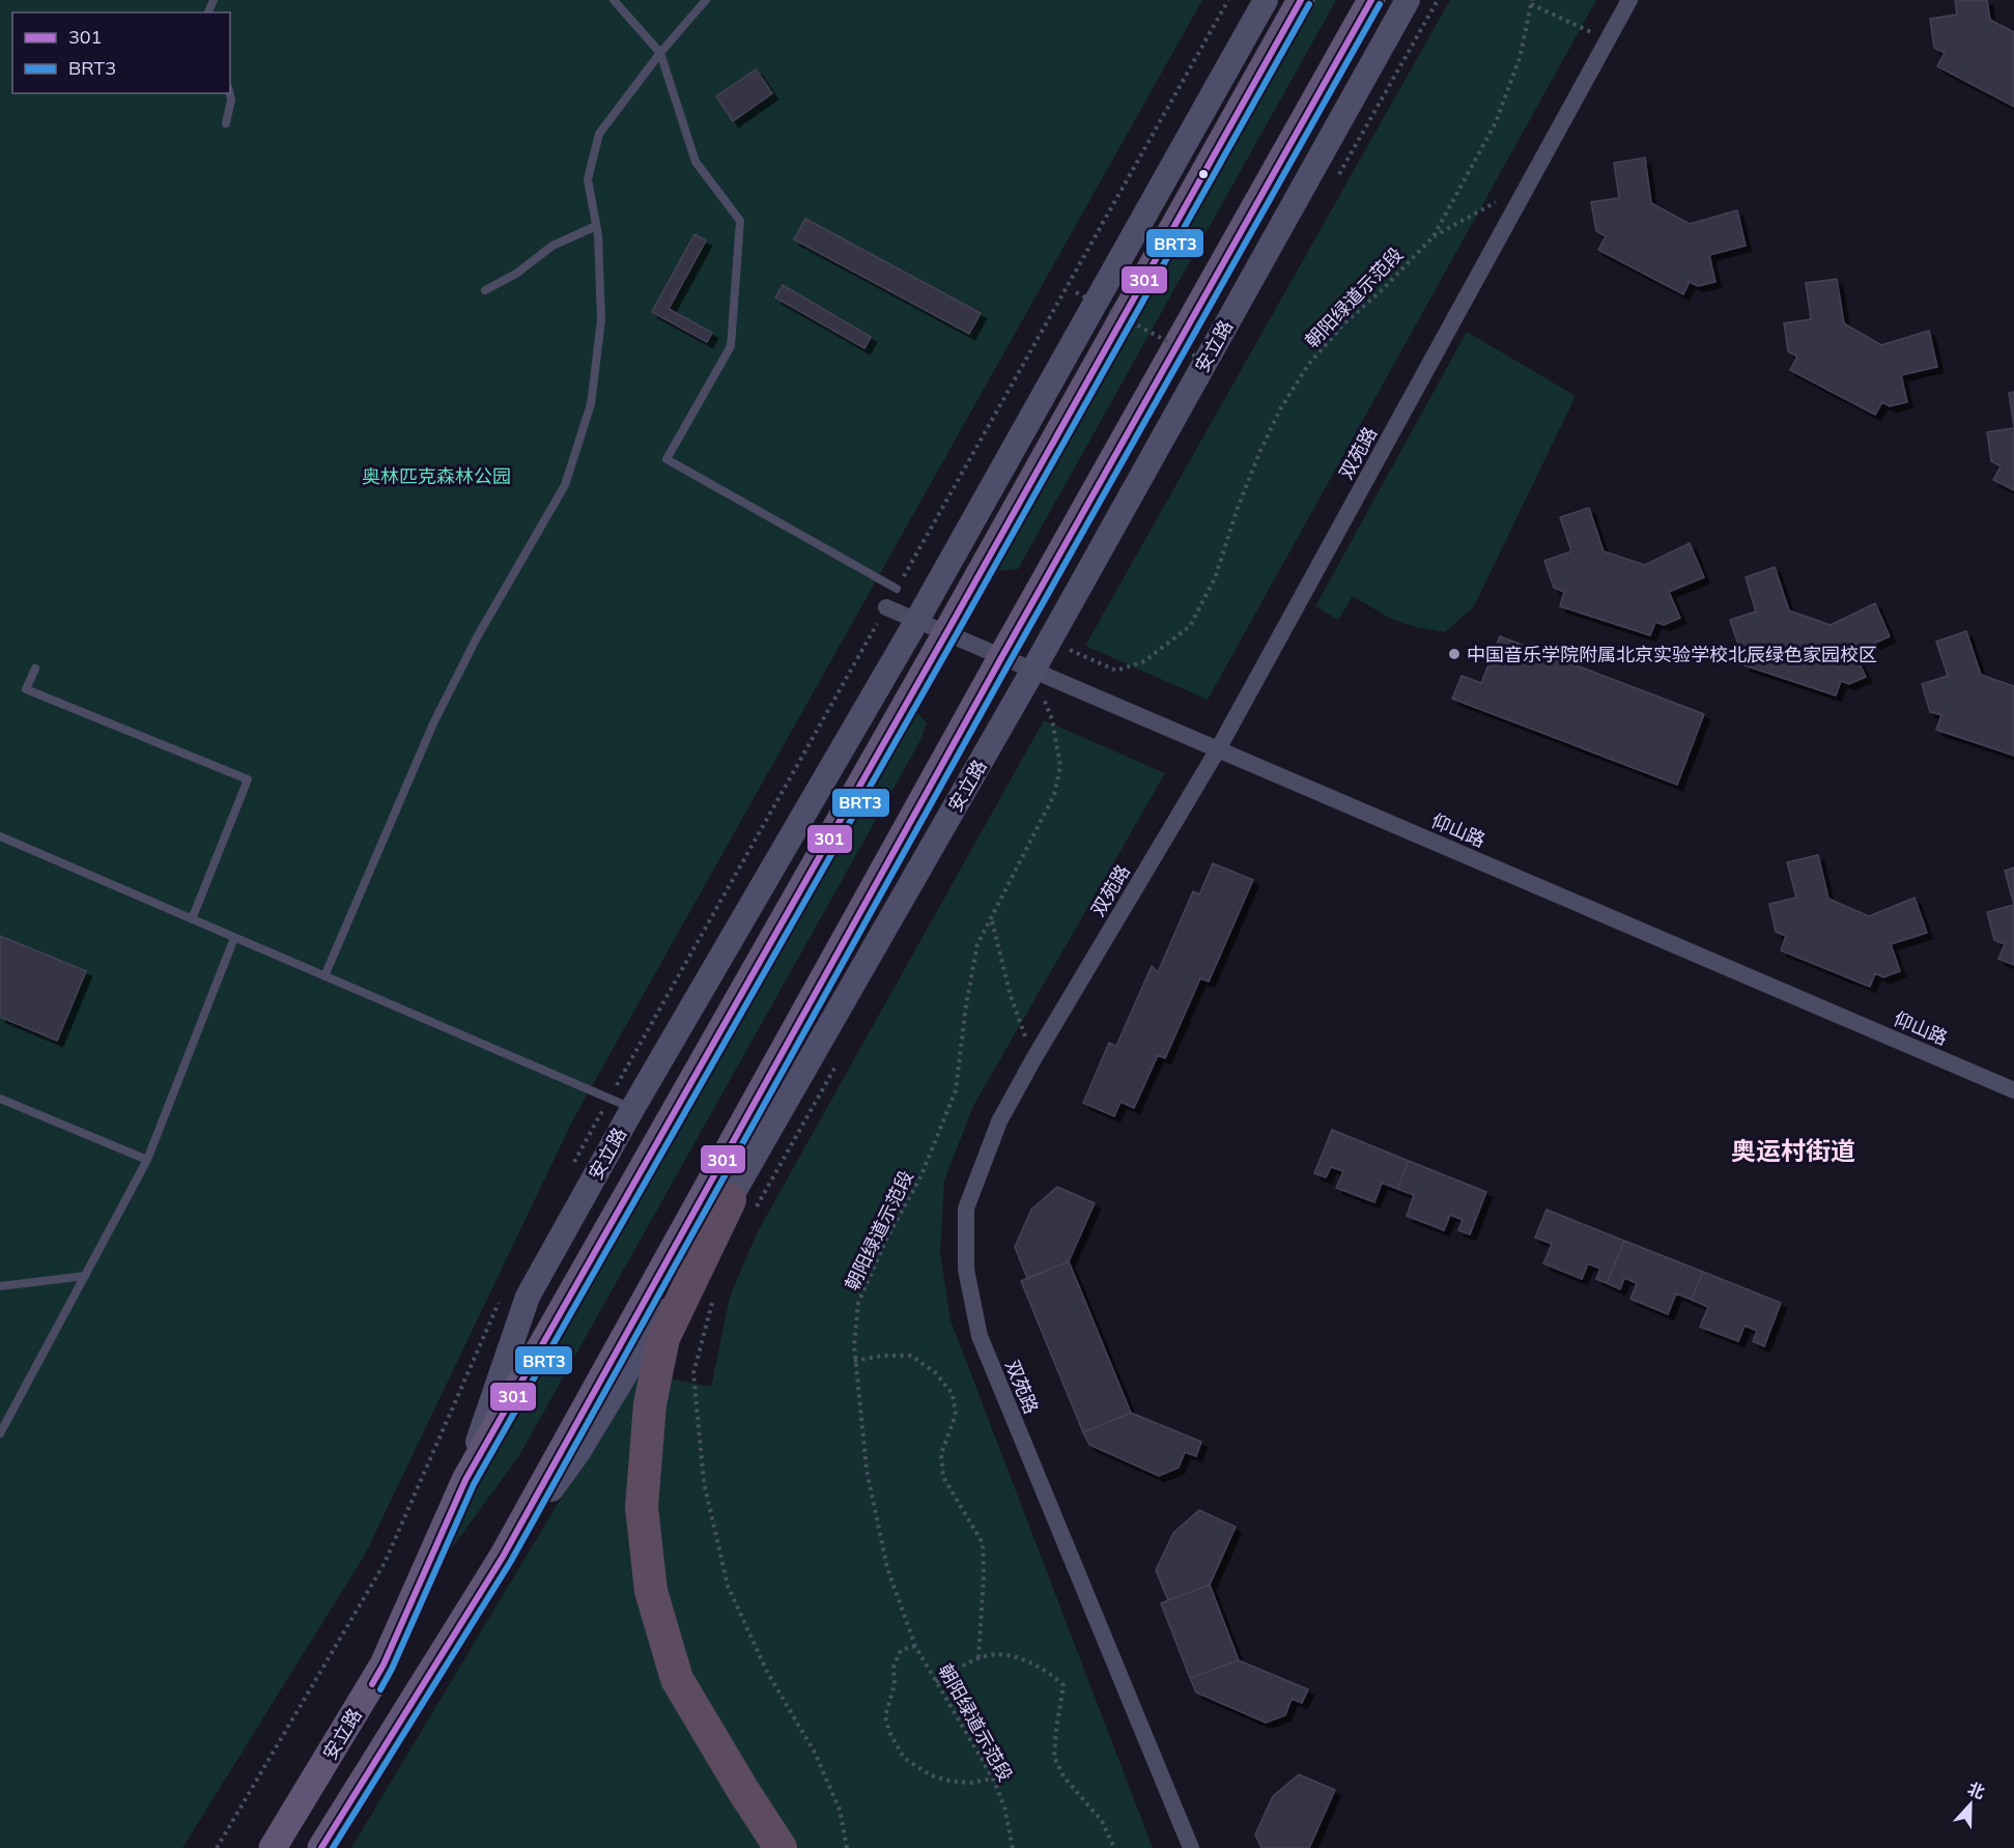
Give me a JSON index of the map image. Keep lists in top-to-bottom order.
{
  "streets": {
    "main road": ["安立路"],
    "street": ["双苑路", "仰山路"],
    "path": ["朝阳绿道示范段"]
  },
  "crossings": [
    ["安立路", "仰山路"],
    ["双苑路", "仰山路"]
  ],
  "districts": ["奥运村街道"],
  "parks": ["奥林匹克森林公园"],
  "places": ["中国音乐学院附属北京实验学校北辰绿色家园校区"],
  "lines": ["transit line 301", "transit line BRT3"],
  "legend": ["301", "BRT3"],
  "north": "top"
}
